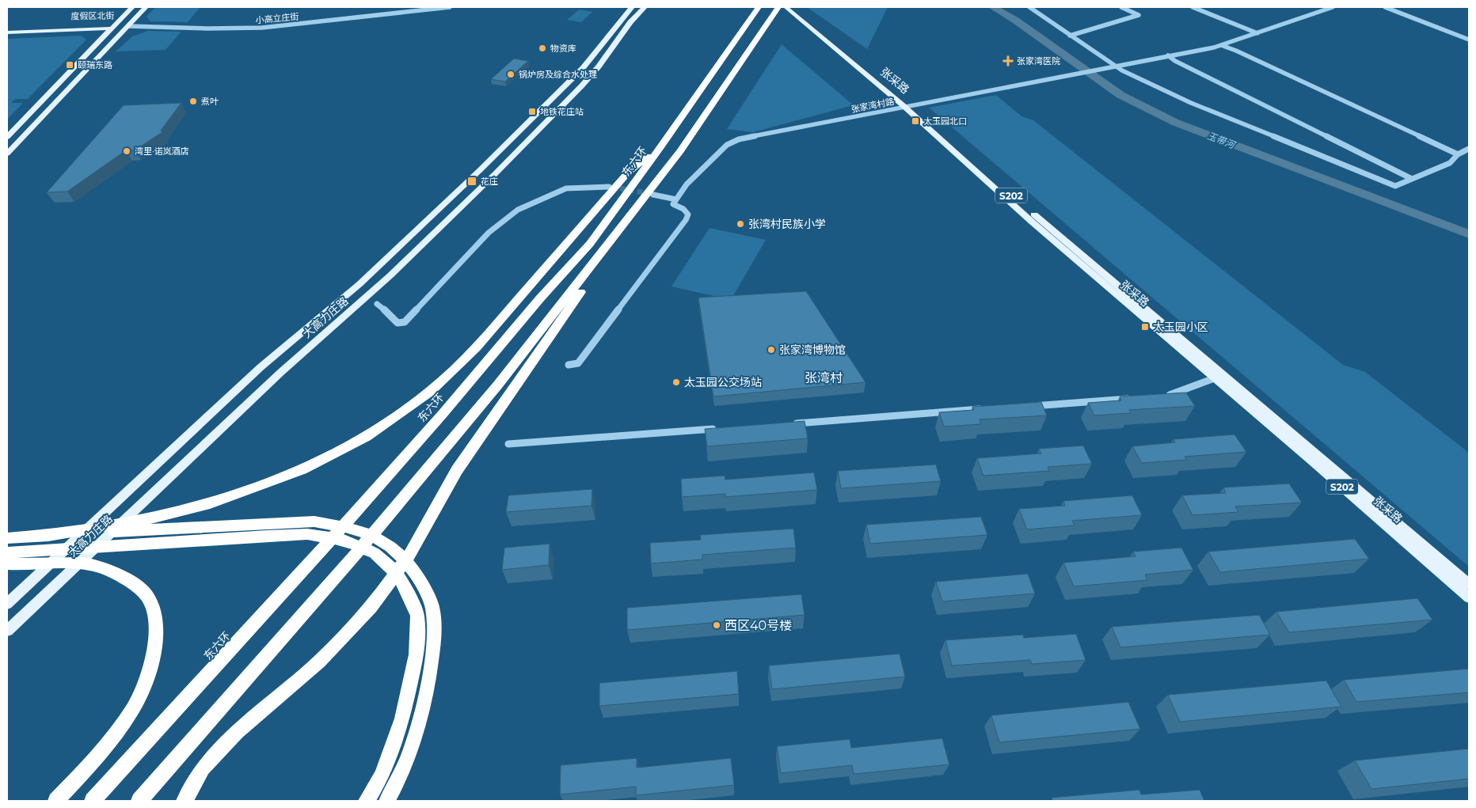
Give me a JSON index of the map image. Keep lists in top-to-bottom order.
{
  "streets": {
    "highway": ["东六环"],
    "main road": [
      "度假区北街",
      "张采路",
      "S202",
      "大高力庄路"
    ],
    "street": ["小高立庄街", "张家湾村路"]
  },
  "crossings": [
    ["度假区北街", "小高立庄街"],
    ["张采路", "张家湾村路"]
  ],
  "districts": ["张湾村"],
  "water": ["玉带河"],
  "places": {
    "other": [
      "物资库",
      "锅炉房及综合水处理",
      "煮叶",
      "湾里·诺岚酒店",
      "张湾村民族小学",
      "张家湾博物馆",
      "太玉园公交场站",
      "西区40号楼"
    ],
    "health": ["张家湾医院"],
    "transit": [
      "颐瑞东路",
      "地铁花庄站",
      "太玉园北口",
      "花庄",
      "太玉园小区"
    ]
  }
}
